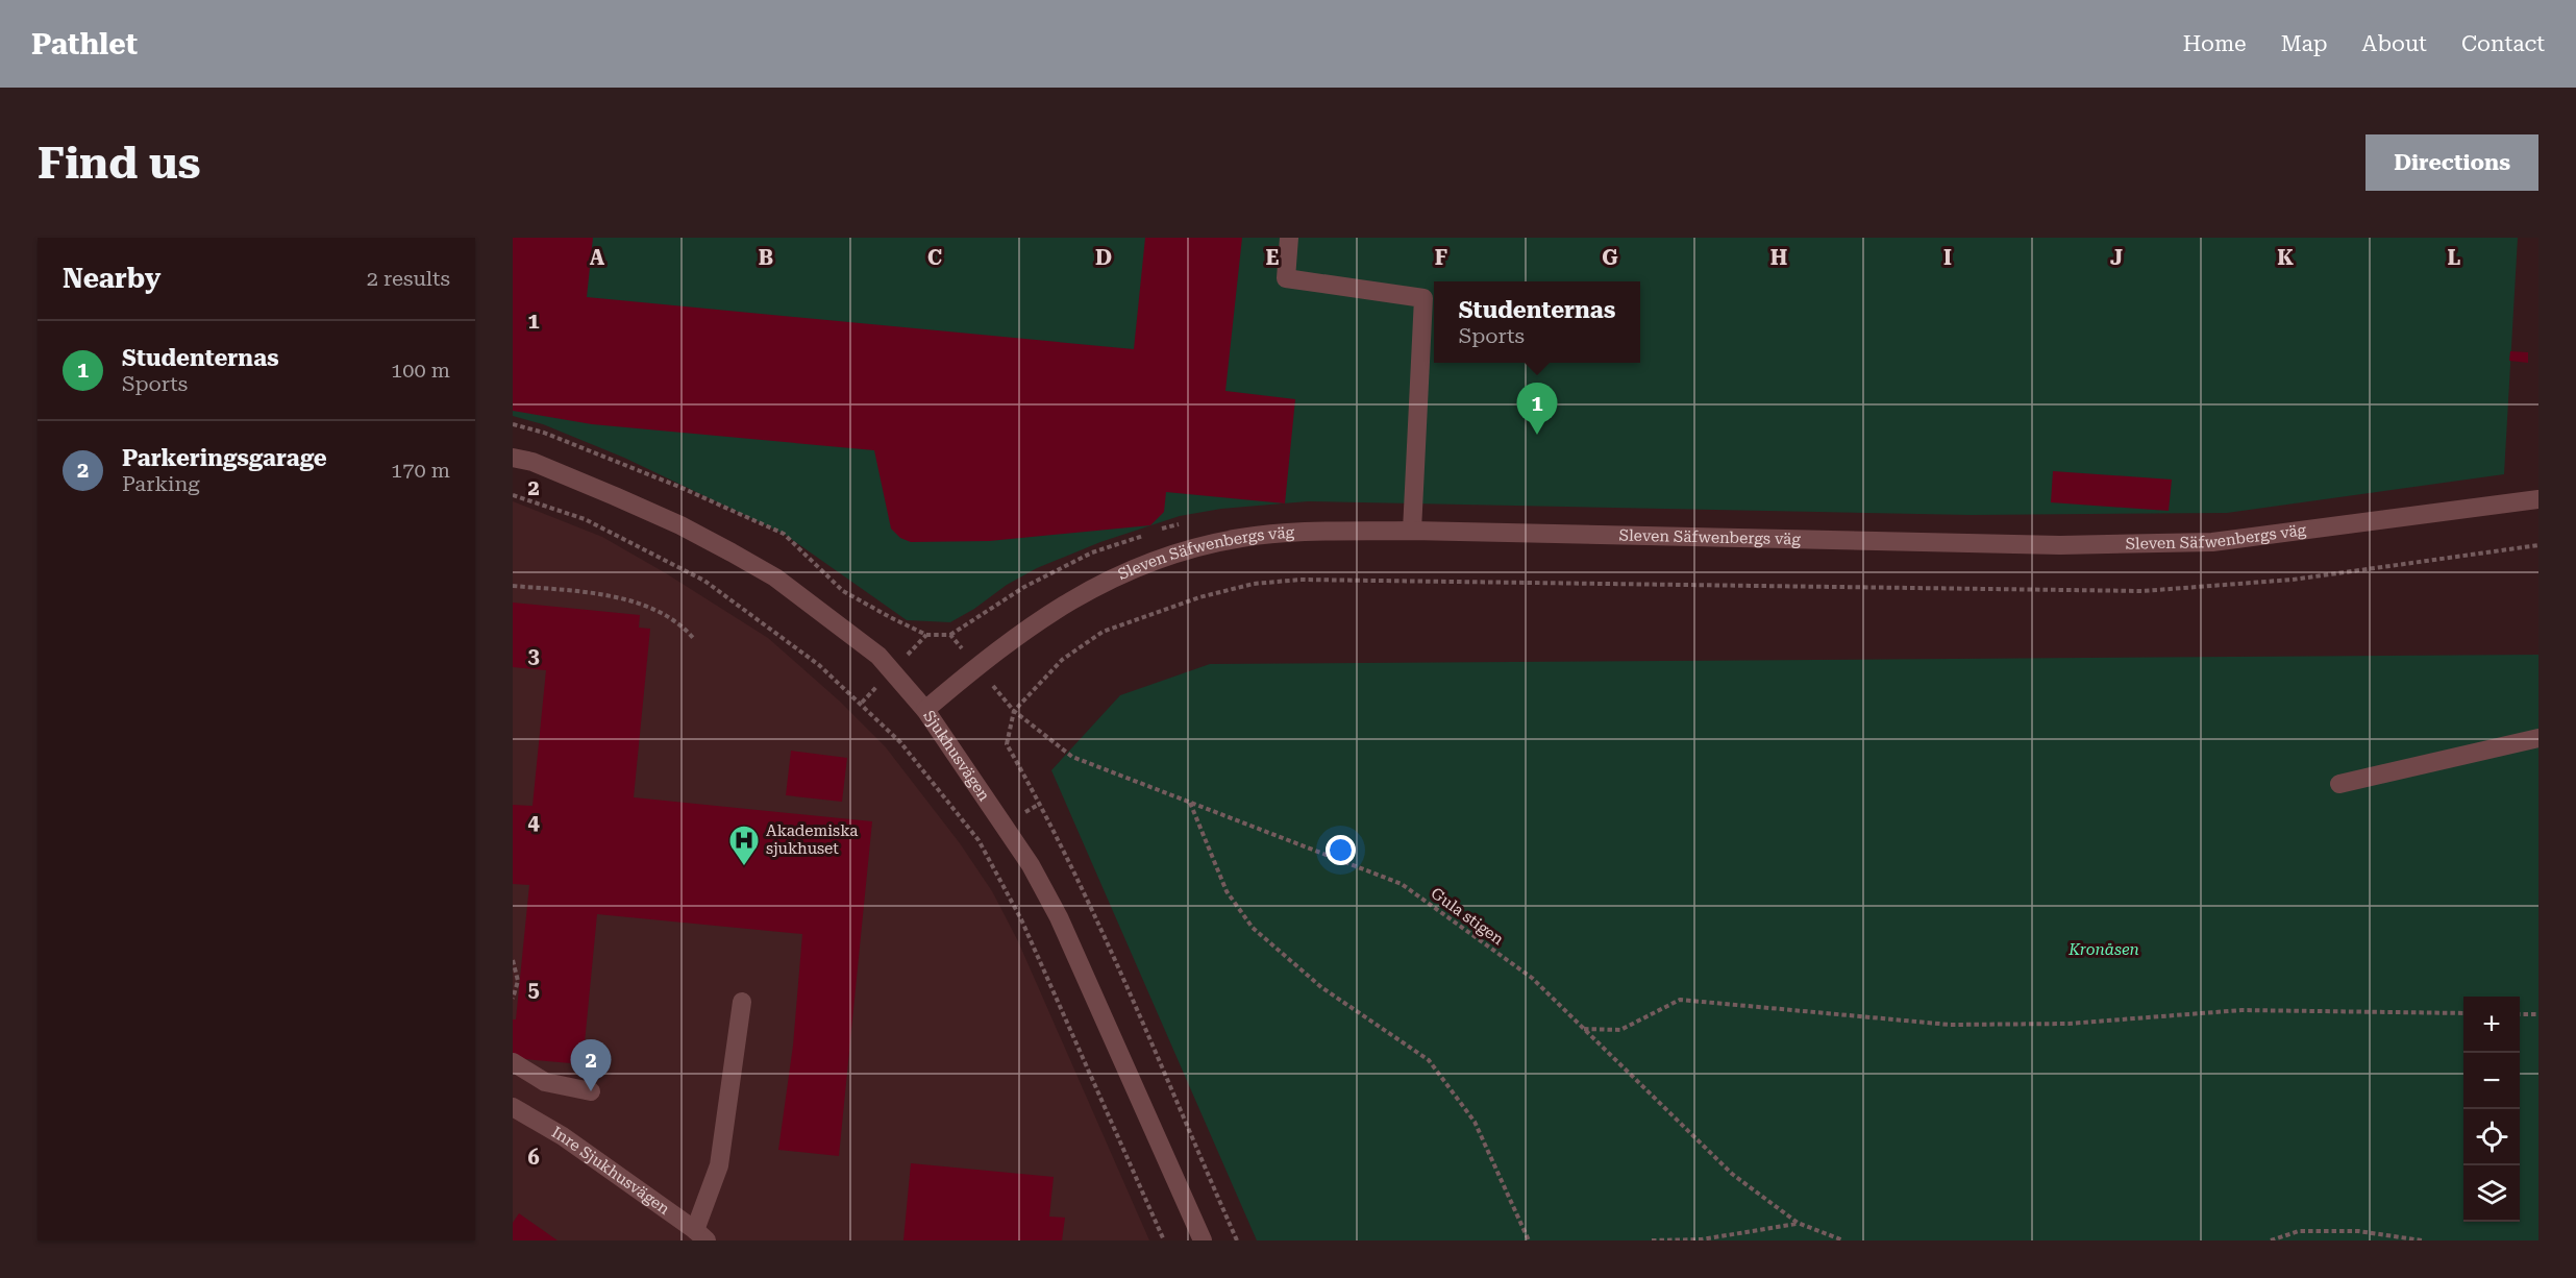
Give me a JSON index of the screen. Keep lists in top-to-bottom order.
{
  "streets": {
    "street": ["Sleven Säfwenbergs väg", "Sjukhusvägen", "Inre Sjukhusvägen"],
    "path": ["Gula stigen"]
  },
  "crossings": [
    ["Sleven Säfwenbergs väg", "Sjukhusvägen"]
  ],
  "parks": ["Kronåsen"],
  "places": {
    "hospital": ["Akademiska sjukhuset"]
  },
  "page": {
    "header": "Pathlet",
    "nav": [
      "Home",
      "Map",
      "About",
      "Contact"
    ],
    "buttons": "Directions",
    "title": "Find us",
    "heading": ["Nearby", "2 results"],
    "popup": ["Studenternas", "Sports"],
    "list": [
      {
        "mark": "1",
        "name": "Studenternas",
        "note": "Sports",
        "value": "100 m"
      },
      {
        "mark": "2",
        "name": "Parkeringsgarage",
        "note": "Parking",
        "value": "170 m"
      }
    ],
    "pins": ["1", "2"],
    "map_buttons": ["+", "−"]
  },
  "grid": {
    "columns": [
      "A",
      "B",
      "C",
      "D",
      "E",
      "F",
      "G",
      "H",
      "I",
      "J",
      "K",
      "L"
    ],
    "rows": [
      "1",
      "2",
      "3",
      "4",
      "5",
      "6"
    ]
  }
}
